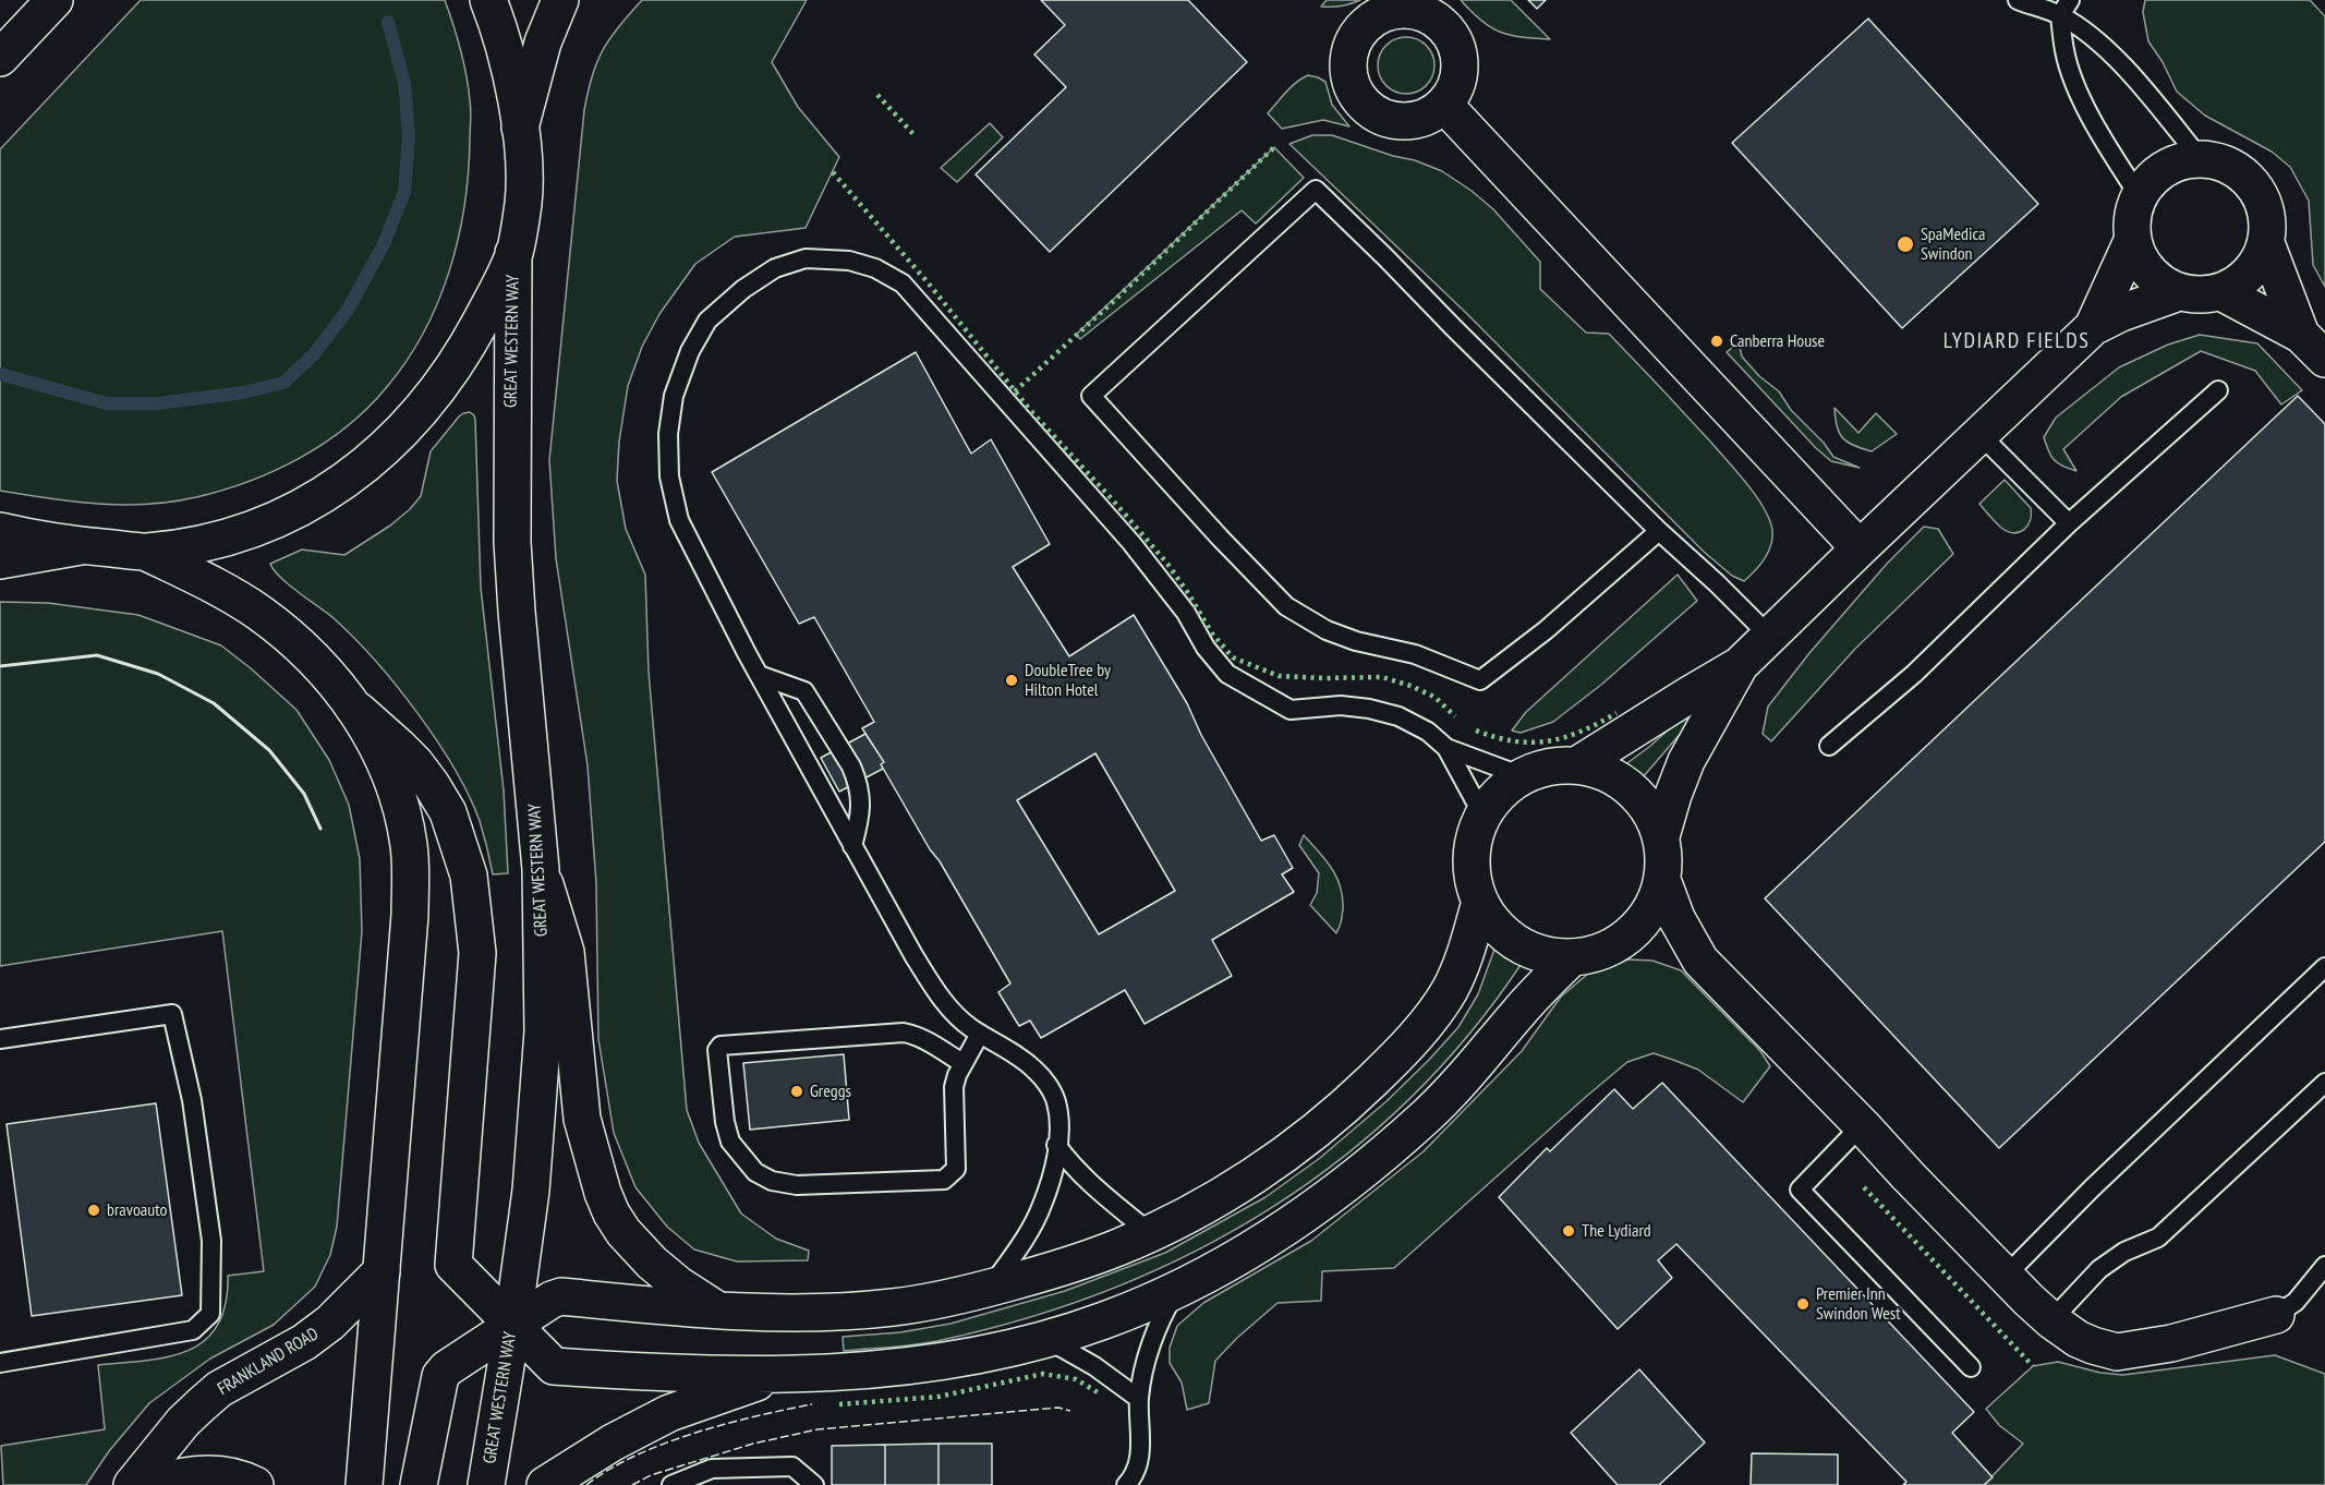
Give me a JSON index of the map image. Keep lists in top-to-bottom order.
{
  "streets": {
    "main road": ["GREAT WESTERN WAY", "FRANKLAND ROAD"]
  },
  "districts": ["LYDIARD FIELDS"],
  "places": [
    "SpaMedica Swindon",
    "Canberra House",
    "DoubleTree by Hilton Hotel",
    "Greggs",
    "bravoauto",
    "The Lydiard",
    "Premier Inn Swindon West"
  ]
}
